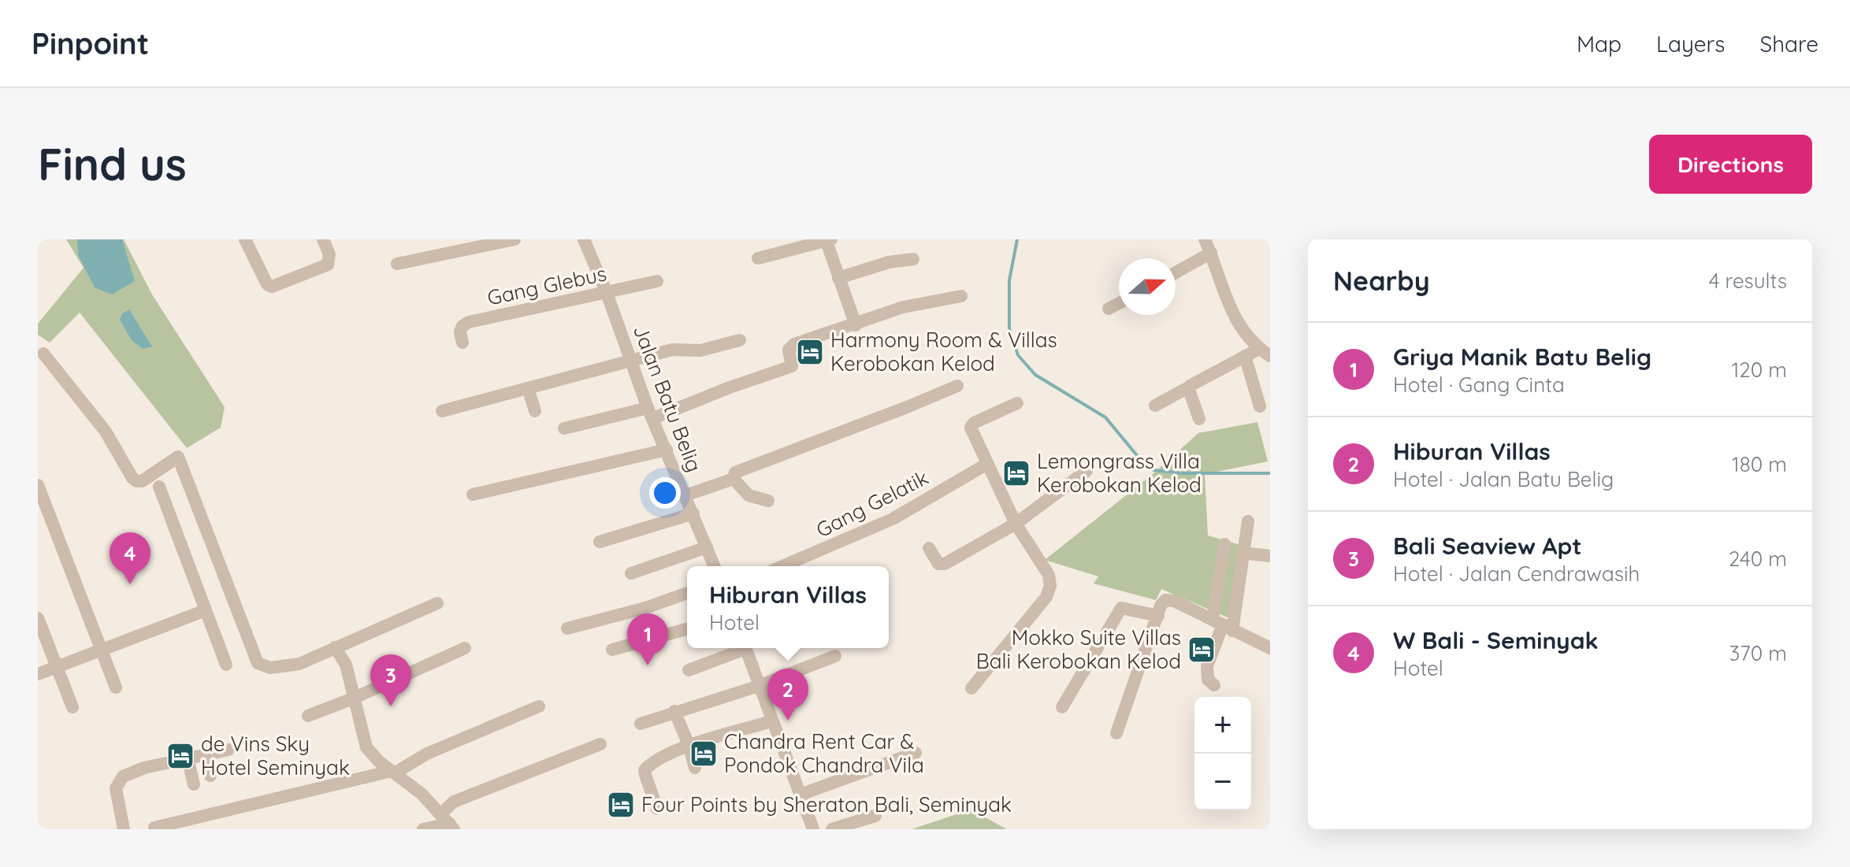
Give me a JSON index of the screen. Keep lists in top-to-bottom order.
{
  "streets": {
    "street": ["Gang Glebus", "Jalan Batu Belig", "Gang Gelatik"]
  },
  "crossings": [
    ["Gang Glebus", "Jalan Batu Belig"]
  ],
  "places": {
    "hotel": [
      "Harmony Room & Villas Kerobokan Kelod",
      "Lemongrass Villa Kerobokan Kelod",
      "Mokko Suite Villas Bali Kerobokan Kelod",
      "Chandra Rent Car & Pondok Chandra Vila",
      "de Vins Sky Hotel Seminyak",
      "Four Points by Sheraton Bali, Seminyak"
    ]
  },
  "north": "right",
  "page": {
    "header": "Pinpoint",
    "nav": ["Map", "Layers", "Share"],
    "buttons": "Directions",
    "title": "Find us",
    "heading": ["Nearby", "4 results"],
    "list": [
      {
        "mark": "1",
        "name": "Griya Manik Batu Belig",
        "note": "Hotel · Gang Cinta",
        "value": "120 m"
      },
      {
        "mark": "2",
        "name": "Hiburan Villas",
        "note": "Hotel · Jalan Batu Belig",
        "value": "180 m"
      },
      {
        "mark": "3",
        "name": "Bali Seaview Apt",
        "note": "Hotel · Jalan Cendrawasih",
        "value": "240 m"
      },
      {
        "mark": "4",
        "name": "W Bali - Seminyak",
        "note": "Hotel",
        "value": "370 m"
      }
    ],
    "pins": [
      "4",
      "1",
      "3",
      "2"
    ],
    "popup": ["Hiburan Villas", "Hotel"],
    "map_buttons": ["+", "−"]
  }
}
